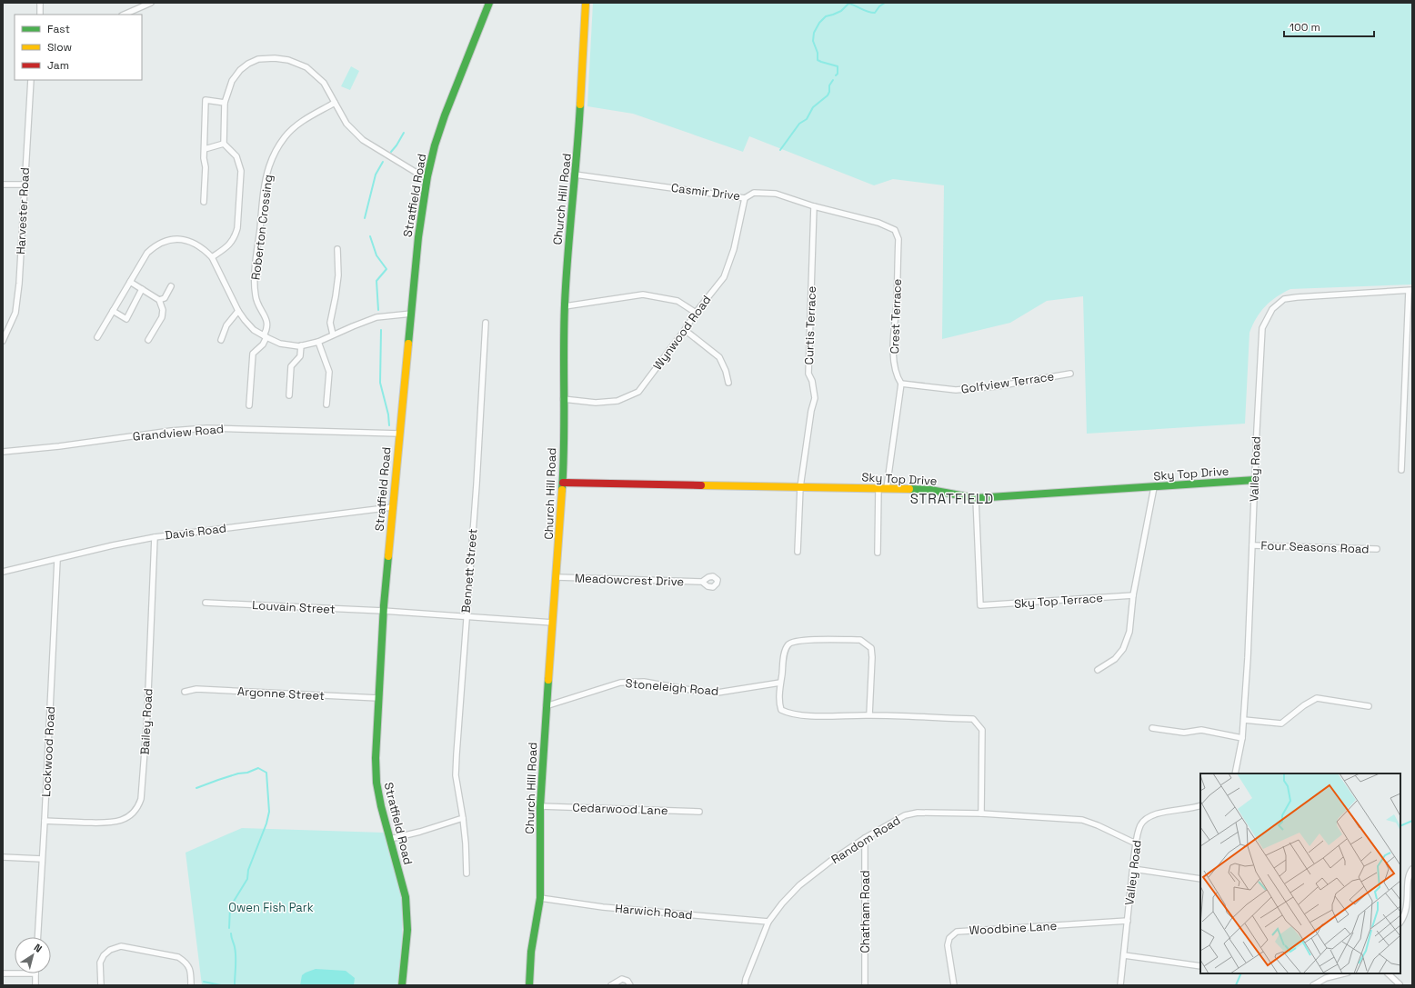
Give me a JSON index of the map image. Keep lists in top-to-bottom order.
{
  "streets": {
    "street": [
      "Casmir Drive",
      "Stratfield Road",
      "Church Hill Road",
      "Harvester Road",
      "Roberton Crossing",
      "Crest Terrace",
      "Curtis Terrace",
      "Wynwood Road",
      "Golfview Terrace",
      "Grandview Road",
      "Valley Road",
      "Sky Top Drive",
      "Davis Road",
      "Four Seasons Road",
      "Bennett Street",
      "Meadowcrest Drive",
      "Sky Top Terrace",
      "Louvain Street",
      "Stoneleigh Road",
      "Argonne Street",
      "Bailey Road",
      "Lockwood Road",
      "Cedarwood Lane",
      "Random Road",
      "Harwich Road",
      "Chatham Road",
      "Woodbine Lane"
    ]
  },
  "crossings": [
    ["Casmir Drive", "Church Hill Road"],
    ["Casmir Drive", "Crest Terrace"],
    ["Casmir Drive", "Curtis Terrace"],
    ["Casmir Drive", "Wynwood Road"],
    ["Stratfield Road", "Grandview Road"],
    ["Stratfield Road", "Davis Road"],
    ["Stratfield Road", "Louvain Street"],
    ["Stratfield Road", "Argonne Street"],
    ["Church Hill Road", "Wynwood Road"],
    ["Church Hill Road", "Sky Top Drive"],
    ["Church Hill Road", "Meadowcrest Drive"],
    ["Church Hill Road", "Louvain Street"],
    ["Church Hill Road", "Stoneleigh Road"],
    ["Church Hill Road", "Cedarwood Lane"],
    ["Church Hill Road", "Harwich Road"],
    ["Crest Terrace", "Golfview Terrace"],
    ["Crest Terrace", "Sky Top Drive"],
    ["Curtis Terrace", "Sky Top Drive"],
    ["Valley Road", "Sky Top Drive"],
    ["Valley Road", "Four Seasons Road"],
    ["Valley Road", "Random Road"],
    ["Valley Road", "Woodbine Lane"],
    ["Sky Top Drive", "Sky Top Terrace"],
    ["Davis Road", "Bailey Road"],
    ["Davis Road", "Lockwood Road"],
    ["Bennett Street", "Louvain Street"],
    ["Bailey Road", "Lockwood Road"],
    ["Random Road", "Harwich Road"],
    ["Random Road", "Chatham Road"]
  ],
  "districts": ["STRATFIELD"],
  "parks": ["Owen Fish Park"],
  "legend": ["Fast", "Slow", "Jam"],
  "scale_bar": "100 m",
  "north": "top right"
}
